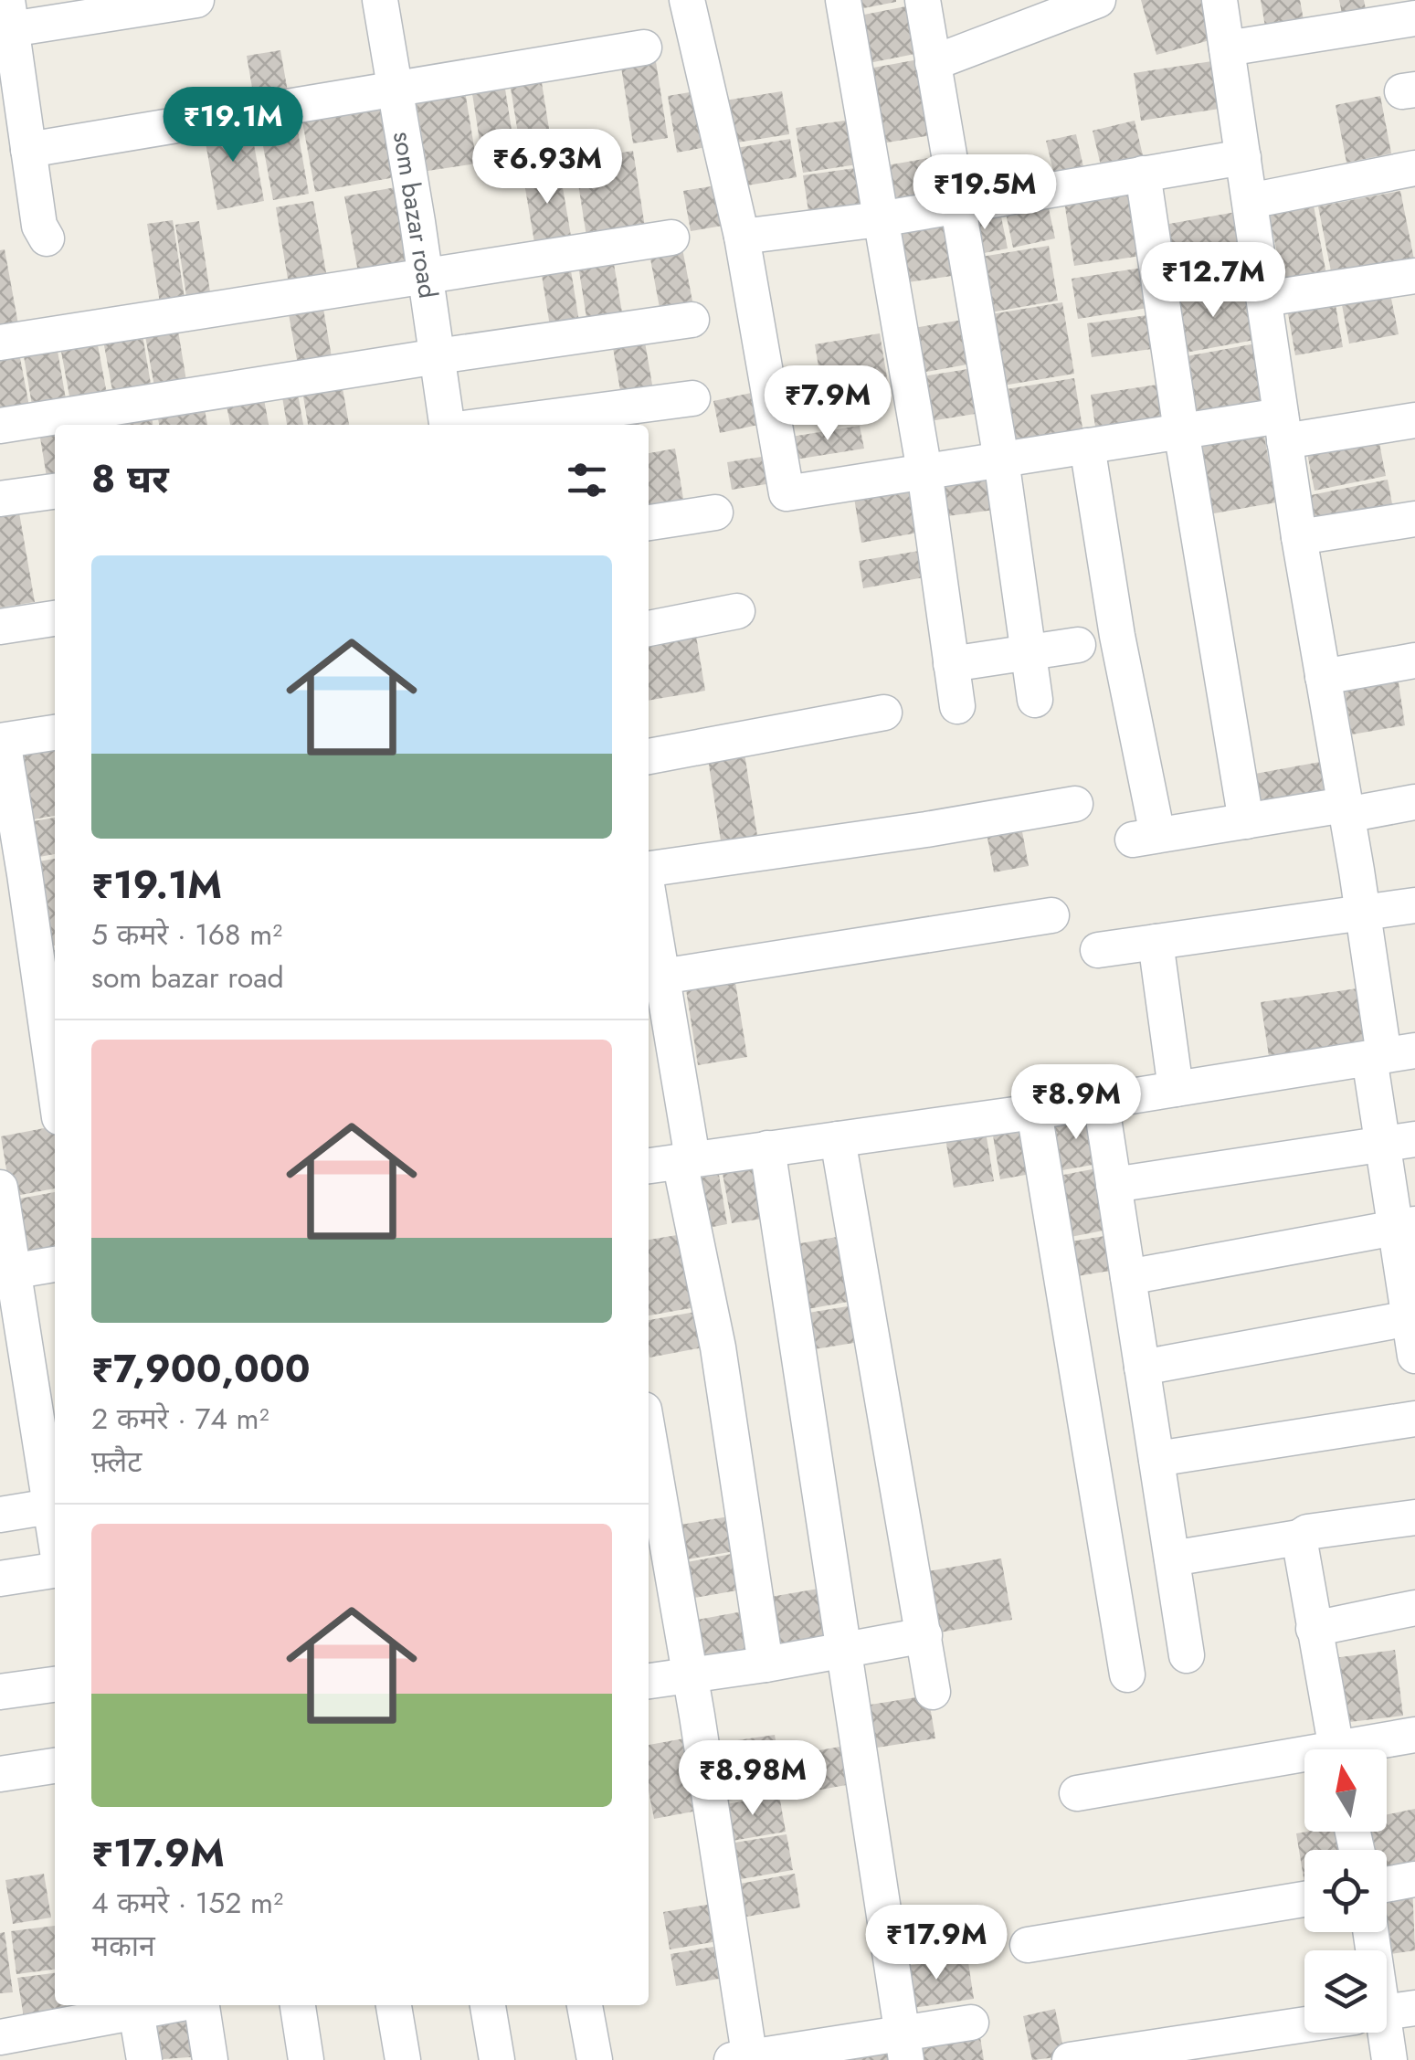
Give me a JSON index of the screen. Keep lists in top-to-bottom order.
{
  "streets": {
    "street": ["som bazar road"]
  },
  "north": "top",
  "page": {
    "price": [
      "₹19.1M",
      "₹6.93M",
      "₹19.5M",
      "₹12.7M",
      "₹7.9M",
      "₹8.9M",
      "₹8.98M",
      "₹17.9M"
    ],
    "heading": "8 घर",
    "list": [
      {
        "name": "₹19.1M",
        "note": "5 कमरे · 168 m² · som bazar road"
      },
      {
        "name": "₹7,900,000",
        "note": "2 कमरे · 74 m² · फ़्लैट"
      },
      {
        "name": "₹17.9M",
        "note": "4 कमरे · 152 m² · मकान"
      }
    ]
  }
}
